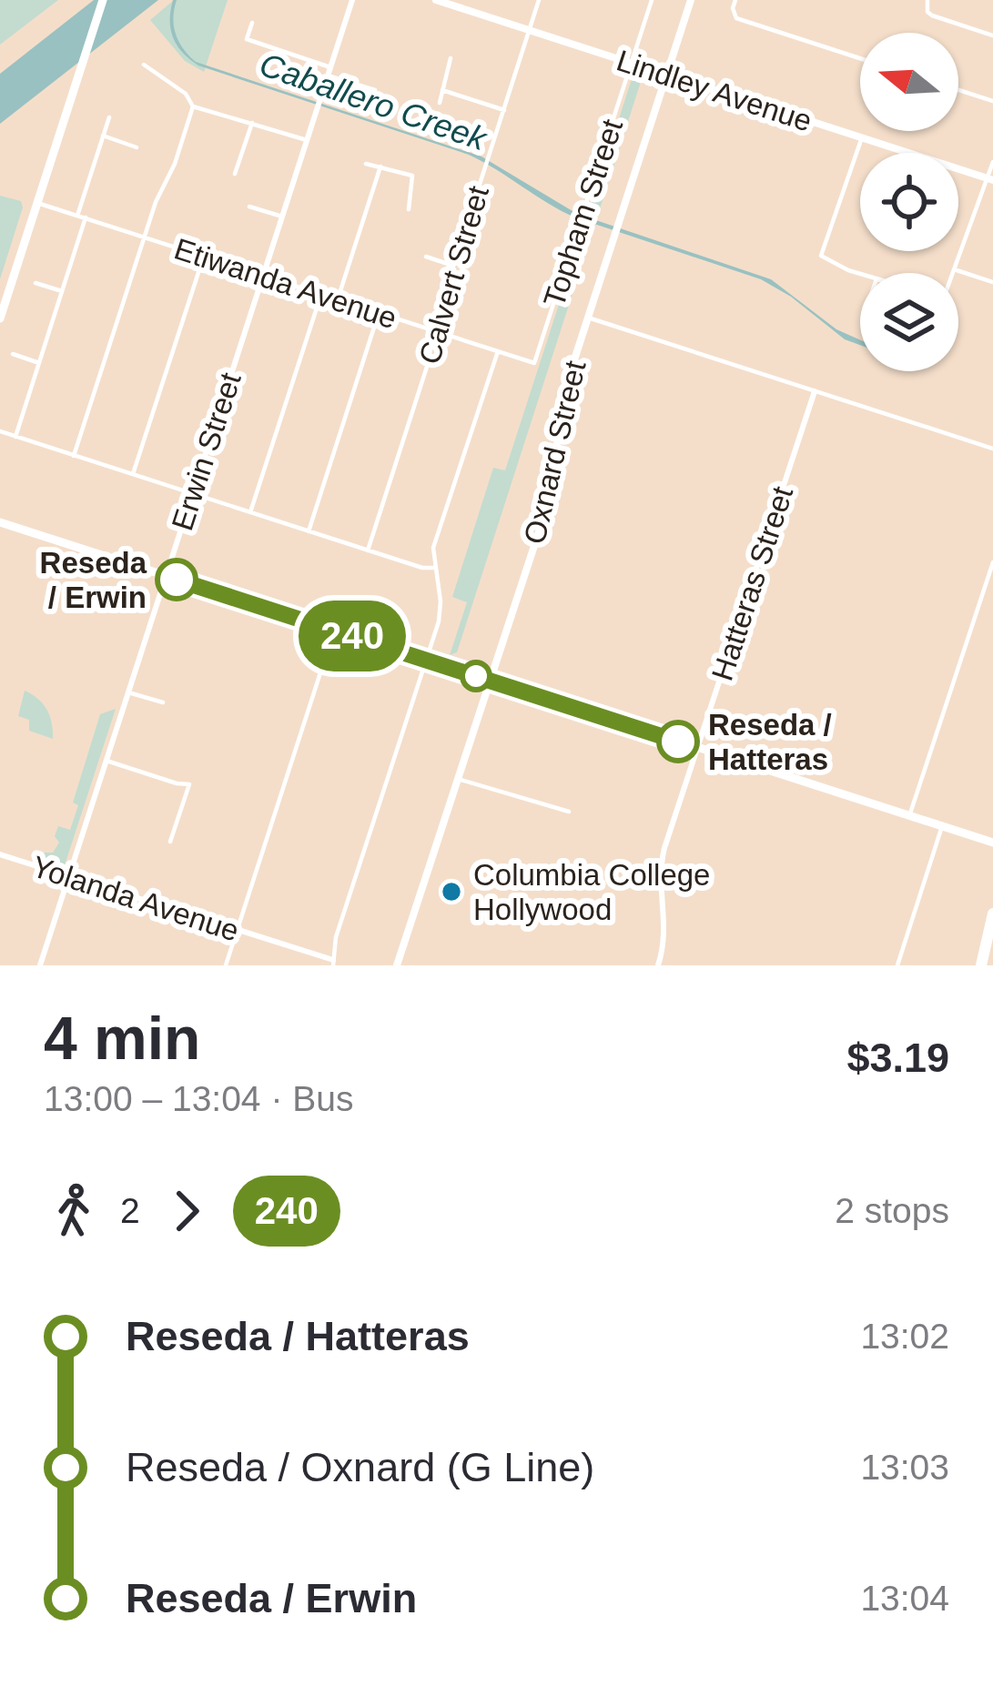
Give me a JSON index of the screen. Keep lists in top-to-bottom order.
{
  "streets": {
    "main road": ["Lindley Avenue", "Oxnard Street"],
    "street": [
      "Topham Street",
      "Calvert Street",
      "Etiwanda Avenue",
      "Erwin Street",
      "Hatteras Street",
      "Yolanda Avenue"
    ]
  },
  "crossings": [
    ["Lindley Avenue", "Topham Street"],
    ["Lindley Avenue", "Calvert Street"],
    ["Lindley Avenue", "Oxnard Street"],
    ["Topham Street", "Etiwanda Avenue"],
    ["Calvert Street", "Etiwanda Avenue"],
    ["Etiwanda Avenue", "Erwin Street"],
    ["Erwin Street", "Yolanda Avenue"]
  ],
  "water": ["Caballero Creek"],
  "places": ["Reseda / Erwin", "Reseda / Hatteras", "Columbia College Hollywood"],
  "lines": ["bus line 240"],
  "north": "left",
  "page": {
    "on_map": "240",
    "heading": ["4 min", "13:00 – 13:04 · Bus", "$3.19"],
    "legs": ["2", "240", "2 stops"],
    "list": [
      {
        "name": "Reseda / Hatteras",
        "value": "13:02"
      },
      {
        "name": "Reseda / Oxnard (G Line)",
        "value": "13:03"
      },
      {
        "name": "Reseda / Erwin",
        "value": "13:04"
      }
    ]
  }
}
